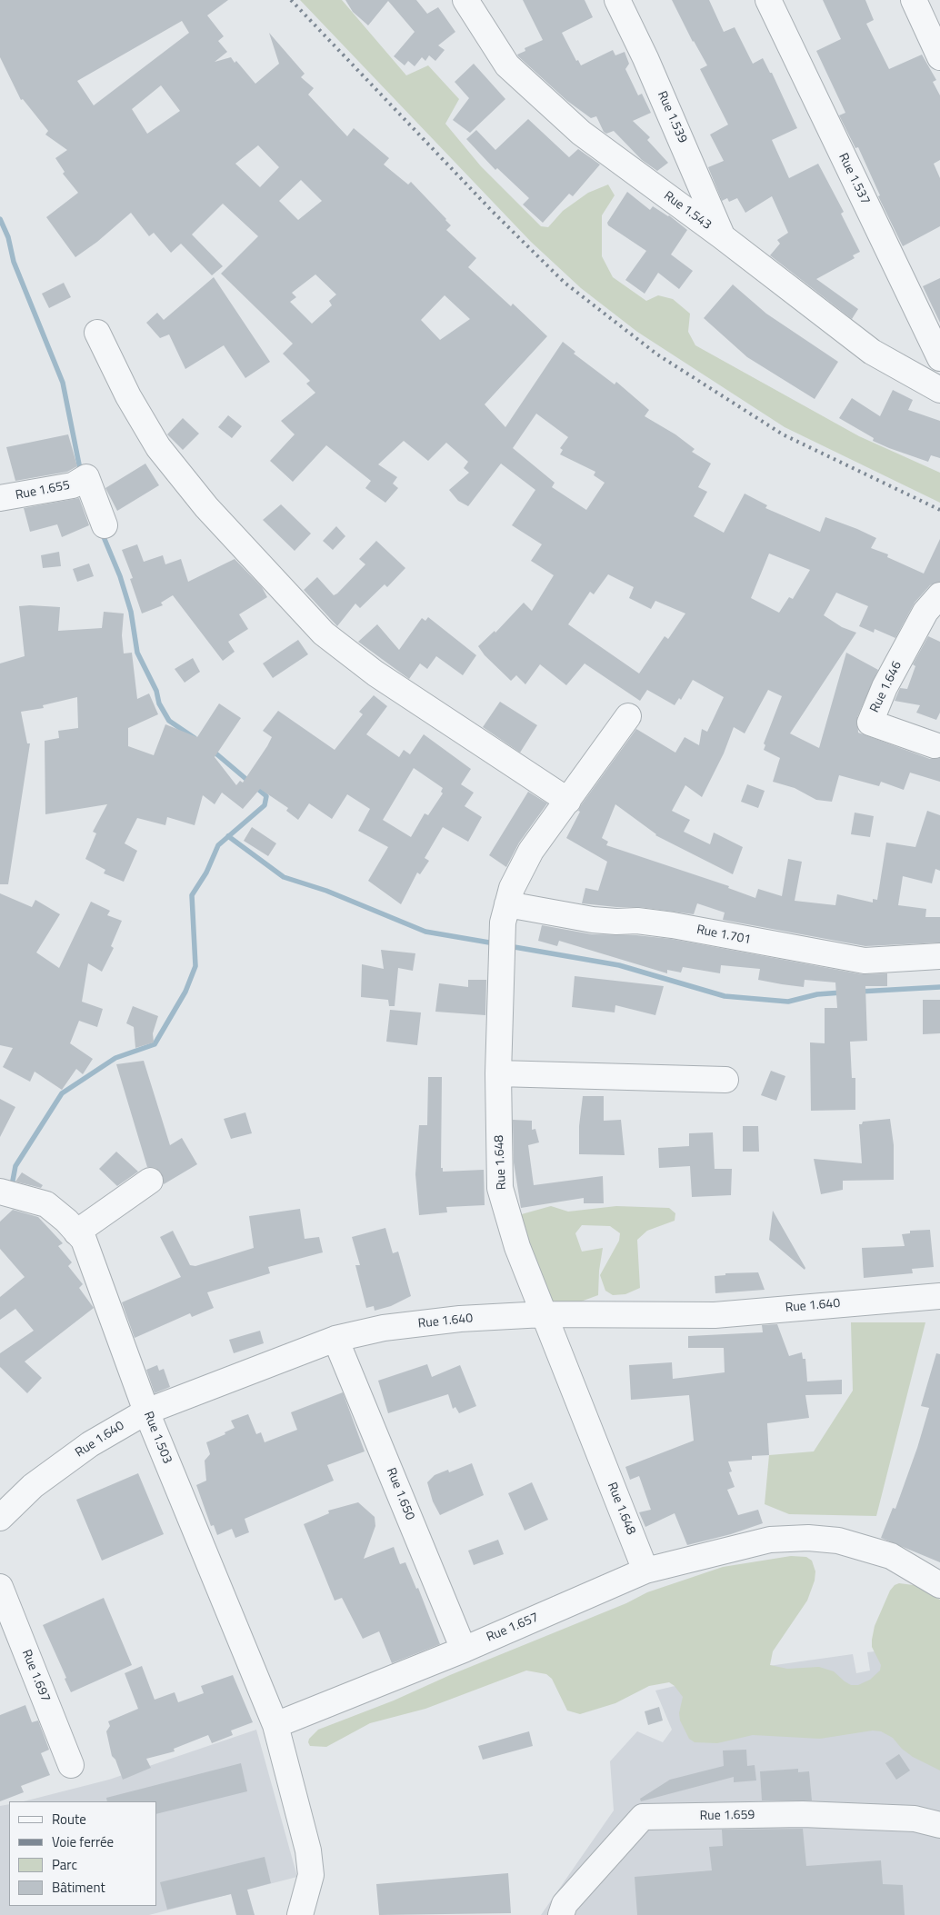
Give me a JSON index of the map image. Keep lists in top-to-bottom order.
{
  "streets": {
    "street": [
      "Rue 1.539",
      "Rue 1.537",
      "Rue 1.543",
      "Rue 1.655",
      "Rue 1.646",
      "Rue 1.701",
      "Rue 1.648",
      "Rue 1.640",
      "Rue 1.503",
      "Rue 1.650",
      "Rue 1.657",
      "Rue 1.697",
      "Rue 1.659"
    ]
  },
  "crossings": [
    ["Rue 1.539", "Rue 1.543"],
    ["Rue 1.701", "Rue 1.648"],
    ["Rue 1.648", "Rue 1.640"],
    ["Rue 1.648", "Rue 1.657"],
    ["Rue 1.640", "Rue 1.503"],
    ["Rue 1.640", "Rue 1.650"],
    ["Rue 1.503", "Rue 1.657"],
    ["Rue 1.650", "Rue 1.657"]
  ],
  "legend": [
    "Route",
    "Voie ferrée",
    "Parc",
    "Bâtiment"
  ]
}
